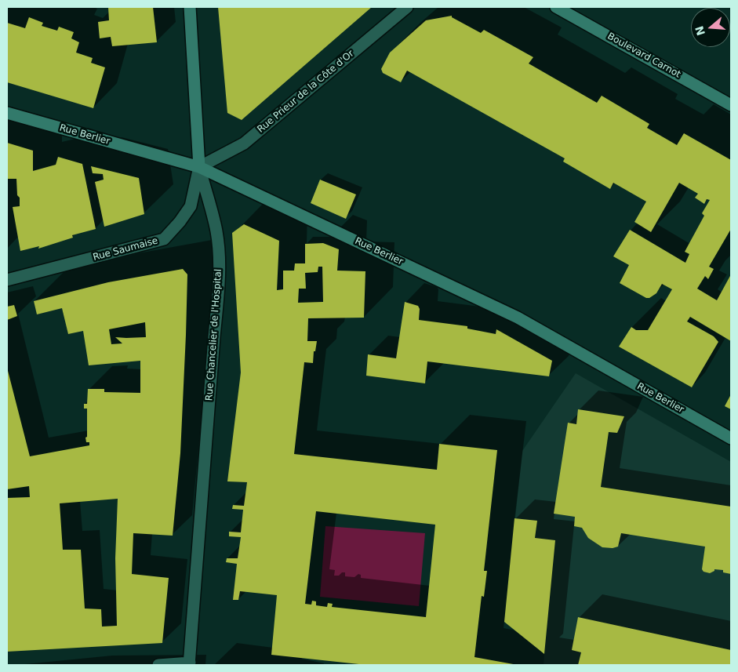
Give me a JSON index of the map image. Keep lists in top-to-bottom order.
{
  "streets": {
    "street": [
      "Boulevard Carnot",
      "Rue Prieur de la Côte d'Or",
      "Rue Berlier",
      "Rue Saumaise",
      "Rue Chancelier de l'Hospital"
    ]
  },
  "crossings": [
    ["Rue Prieur de la Côte d'Or", "Rue Berlier"],
    ["Rue Prieur de la Côte d'Or", "Rue Saumaise"],
    ["Rue Prieur de la Côte d'Or", "Rue Chancelier de l'Hospital"],
    ["Rue Berlier", "Rue Saumaise"],
    ["Rue Berlier", "Rue Chancelier de l'Hospital"],
    ["Rue Saumaise", "Rue Chancelier de l'Hospital"]
  ],
  "north": "left"
}
